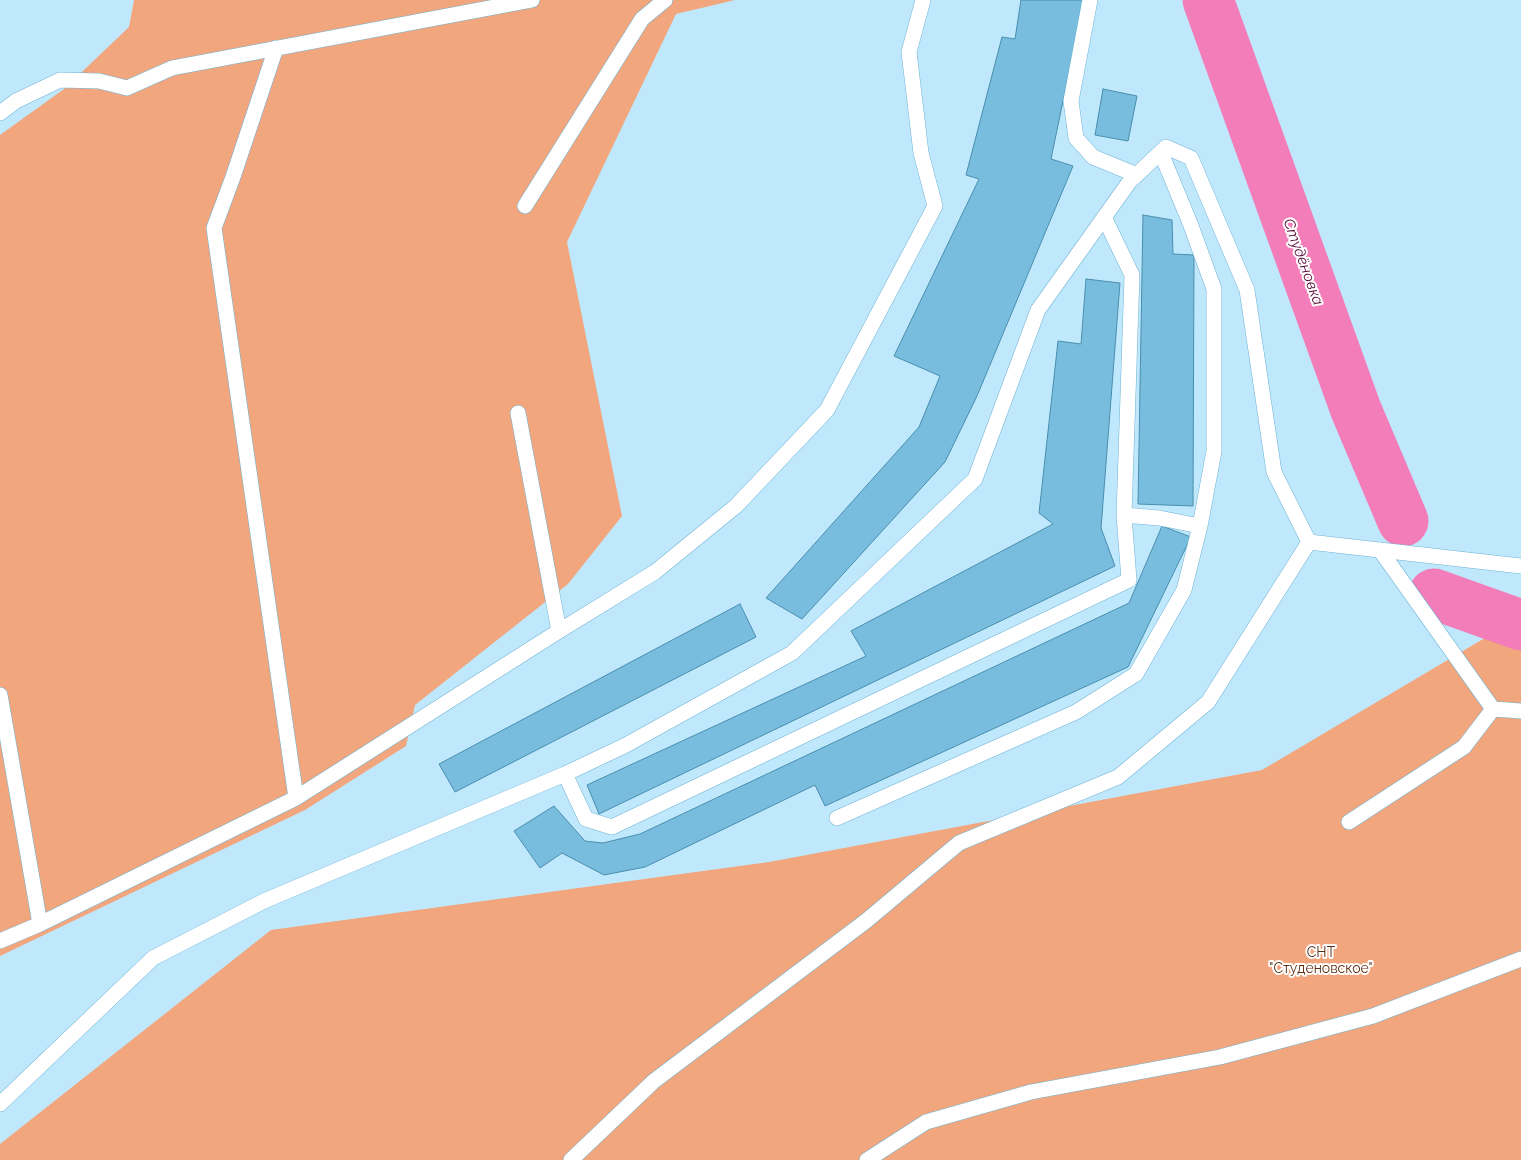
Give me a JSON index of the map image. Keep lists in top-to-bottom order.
{
  "water": ["Студёновка"],
  "parks": ["СНТ \"Студеновское\""]
}
